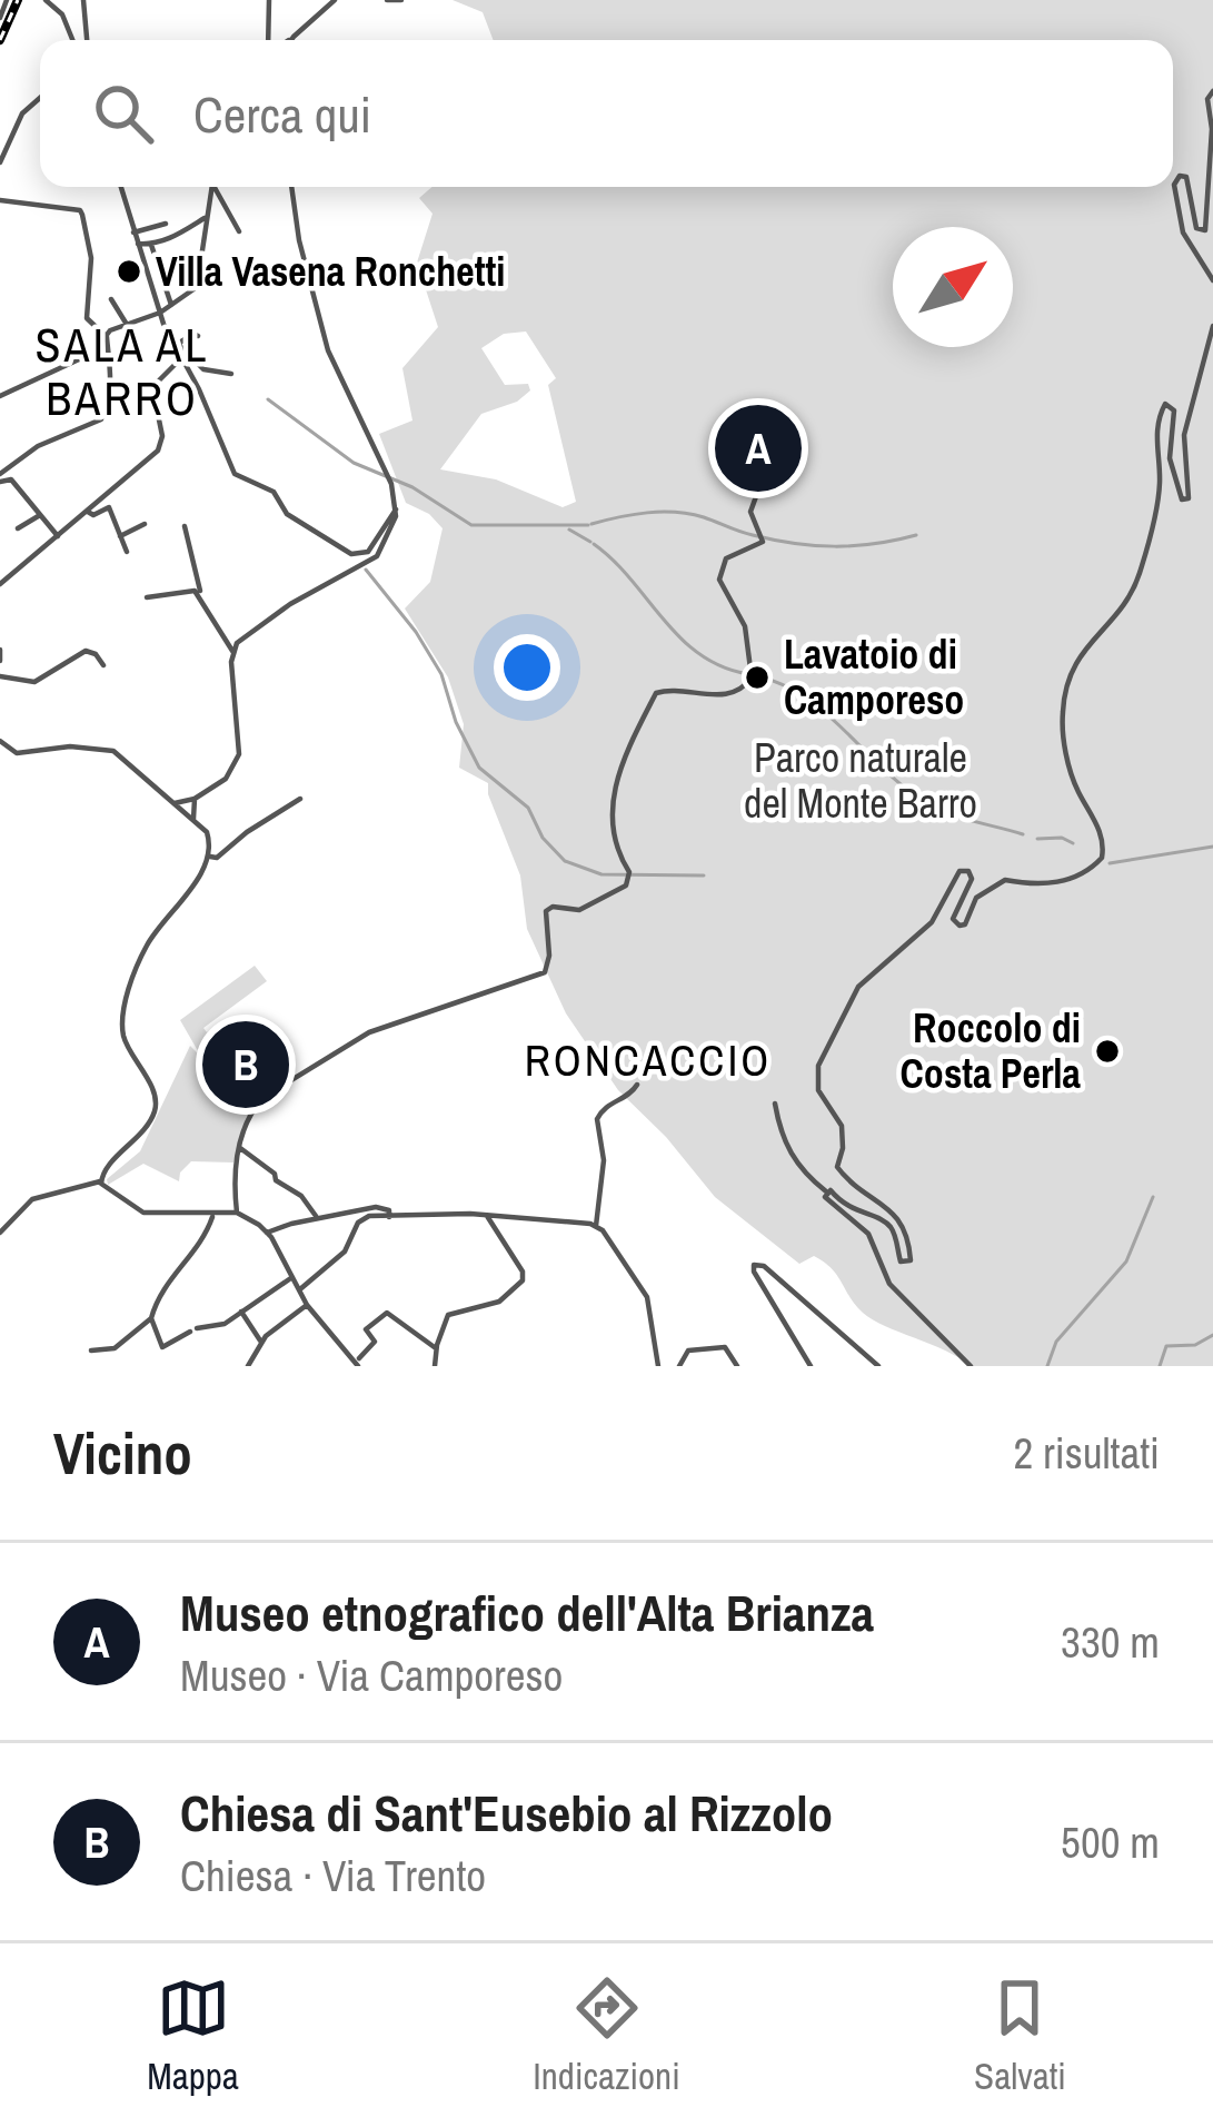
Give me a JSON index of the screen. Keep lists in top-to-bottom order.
{
  "districts": ["SALA AL BARRO", "RONCACCIO"],
  "parks": ["Parco naturale del Monte Barro"],
  "places": ["Villa Vasena Ronchetti", "Lavatoio di Camporeso", "Roccolo di Costa Perla"],
  "north": "top right",
  "page": {
    "search": "Cerca qui",
    "pins": ["A", "B"],
    "heading": ["Vicino", "2 risultati"],
    "list": [
      {
        "mark": "A",
        "name": "Museo etnografico dell'Alta Brianza",
        "note": "Museo · Via Camporeso",
        "value": "330 m"
      },
      {
        "mark": "B",
        "name": "Chiesa di Sant'Eusebio al Rizzolo",
        "note": "Chiesa · Via Trento",
        "value": "500 m"
      }
    ],
    "nav": ["Mappa", "Indicazioni", "Salvati"]
  }
}
